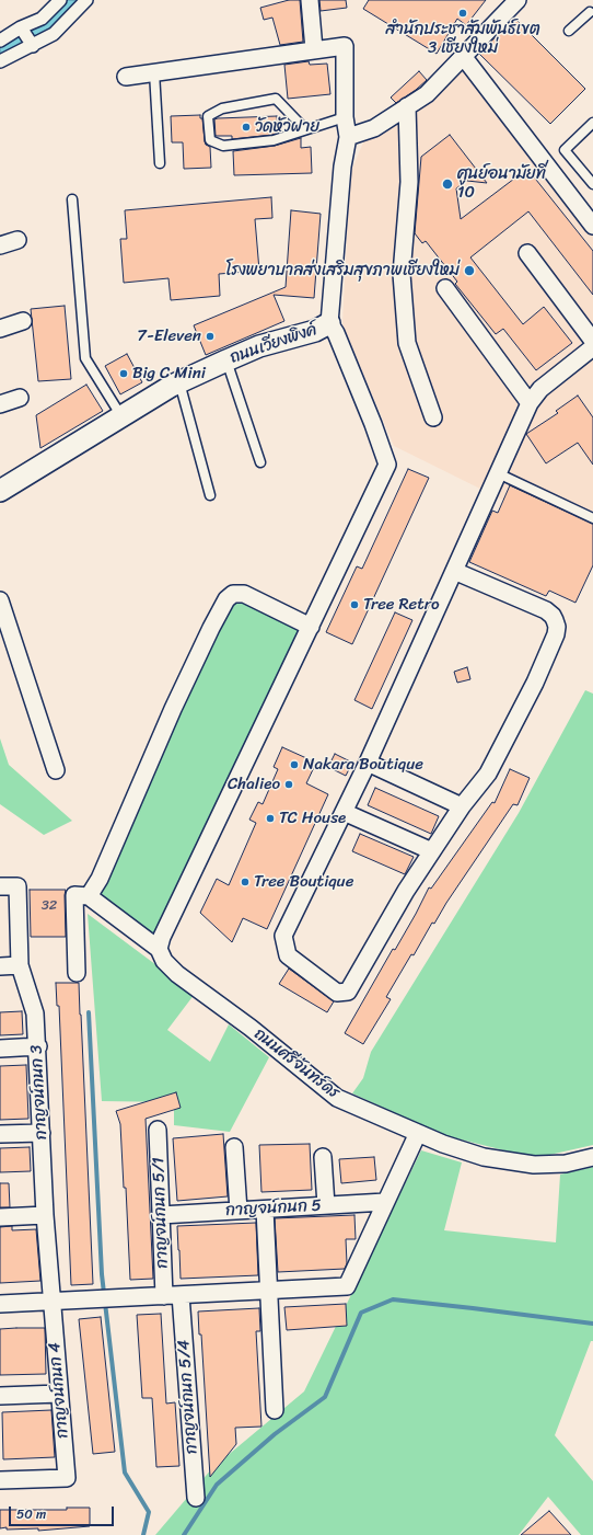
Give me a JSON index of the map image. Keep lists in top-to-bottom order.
{
  "streets": {
    "street": [
      "ถนนเวียงพิงค์",
      "ถนนศรีจันทร์ดร",
      "กาญจน์กนก 3",
      "กาญจน์กนก 5",
      "กาญจน์กนก 5/1",
      "กาญจน์กนก 4",
      "กาญจน์กนก 5/4"
    ]
  },
  "crossings": [
    ["กาญจน์กนก 3", "กาญจน์กนก 4"],
    ["กาญจน์กนก 5", "กาญจน์กนก 5/1"],
    ["กาญจน์กนก 5/1", "กาญจน์กนก 5/4"]
  ],
  "places": [
    "สำนักประชาสัมพันธ์เขต 3 เชียงใหม่",
    "วัดหัวฝาย",
    "ศูนย์อนามัยที่ 10",
    "โรงพยาบาลส่งเสริมสุขภาพเชียงใหม่",
    "7-Eleven",
    "Big C Mini",
    "Tree Retro",
    "Nakara Boutique",
    "Chalieo",
    "TC House",
    "Tree Boutique"
  ],
  "house_numbers": ["32"],
  "scale_bar": "50 m"
}
